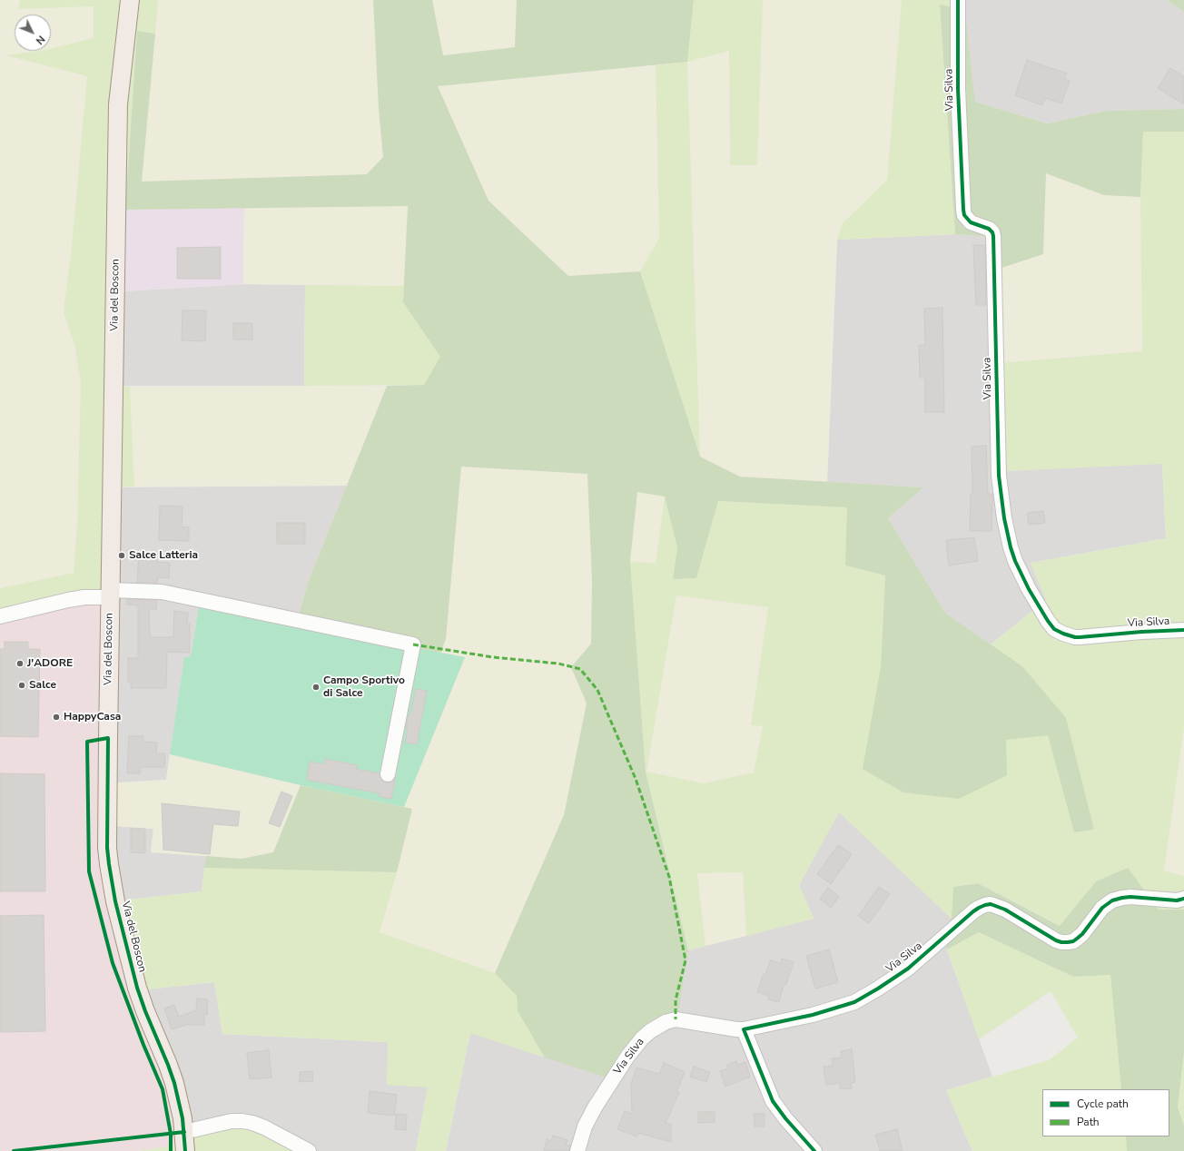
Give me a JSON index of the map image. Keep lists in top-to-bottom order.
{
  "streets": {
    "main road": ["Via del Boscon"],
    "street": ["Via Silva"]
  },
  "places": [
    "Salce Latteria",
    "J'ADORE",
    "Salce",
    "Campo Sportivo di Salce",
    "HappyCasa"
  ],
  "legend": ["Cycle path", "Path"],
  "north": "bottom right"
}
